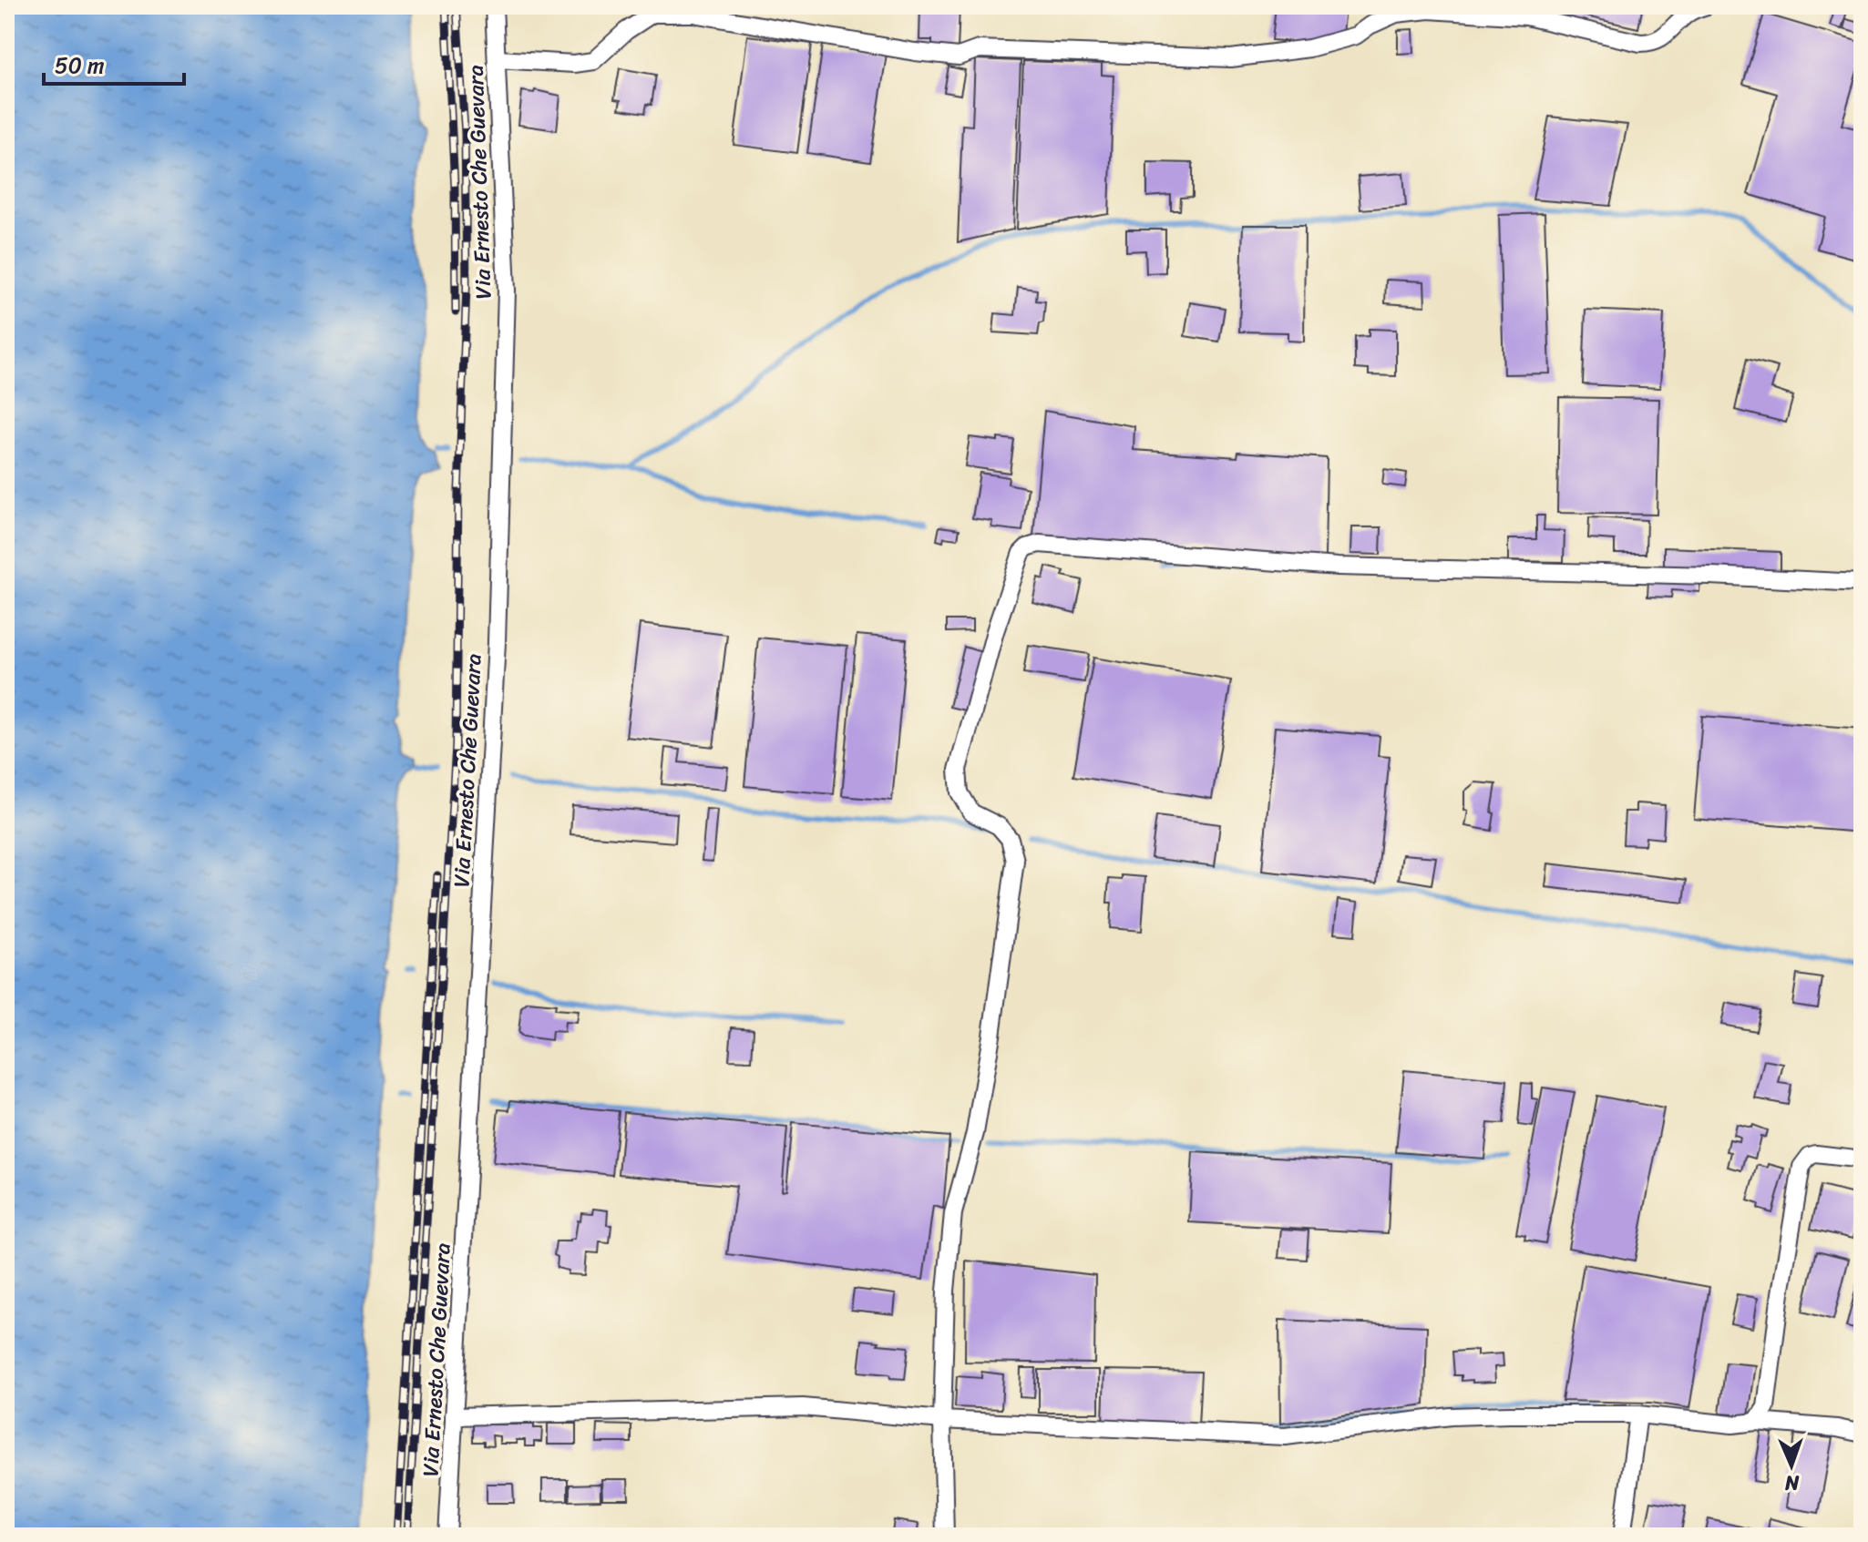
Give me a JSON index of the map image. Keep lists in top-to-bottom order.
{
  "streets": {
    "street": ["Via Ernesto Che Guevara"]
  },
  "scale_bar": "50 m",
  "north": "bottom"
}
